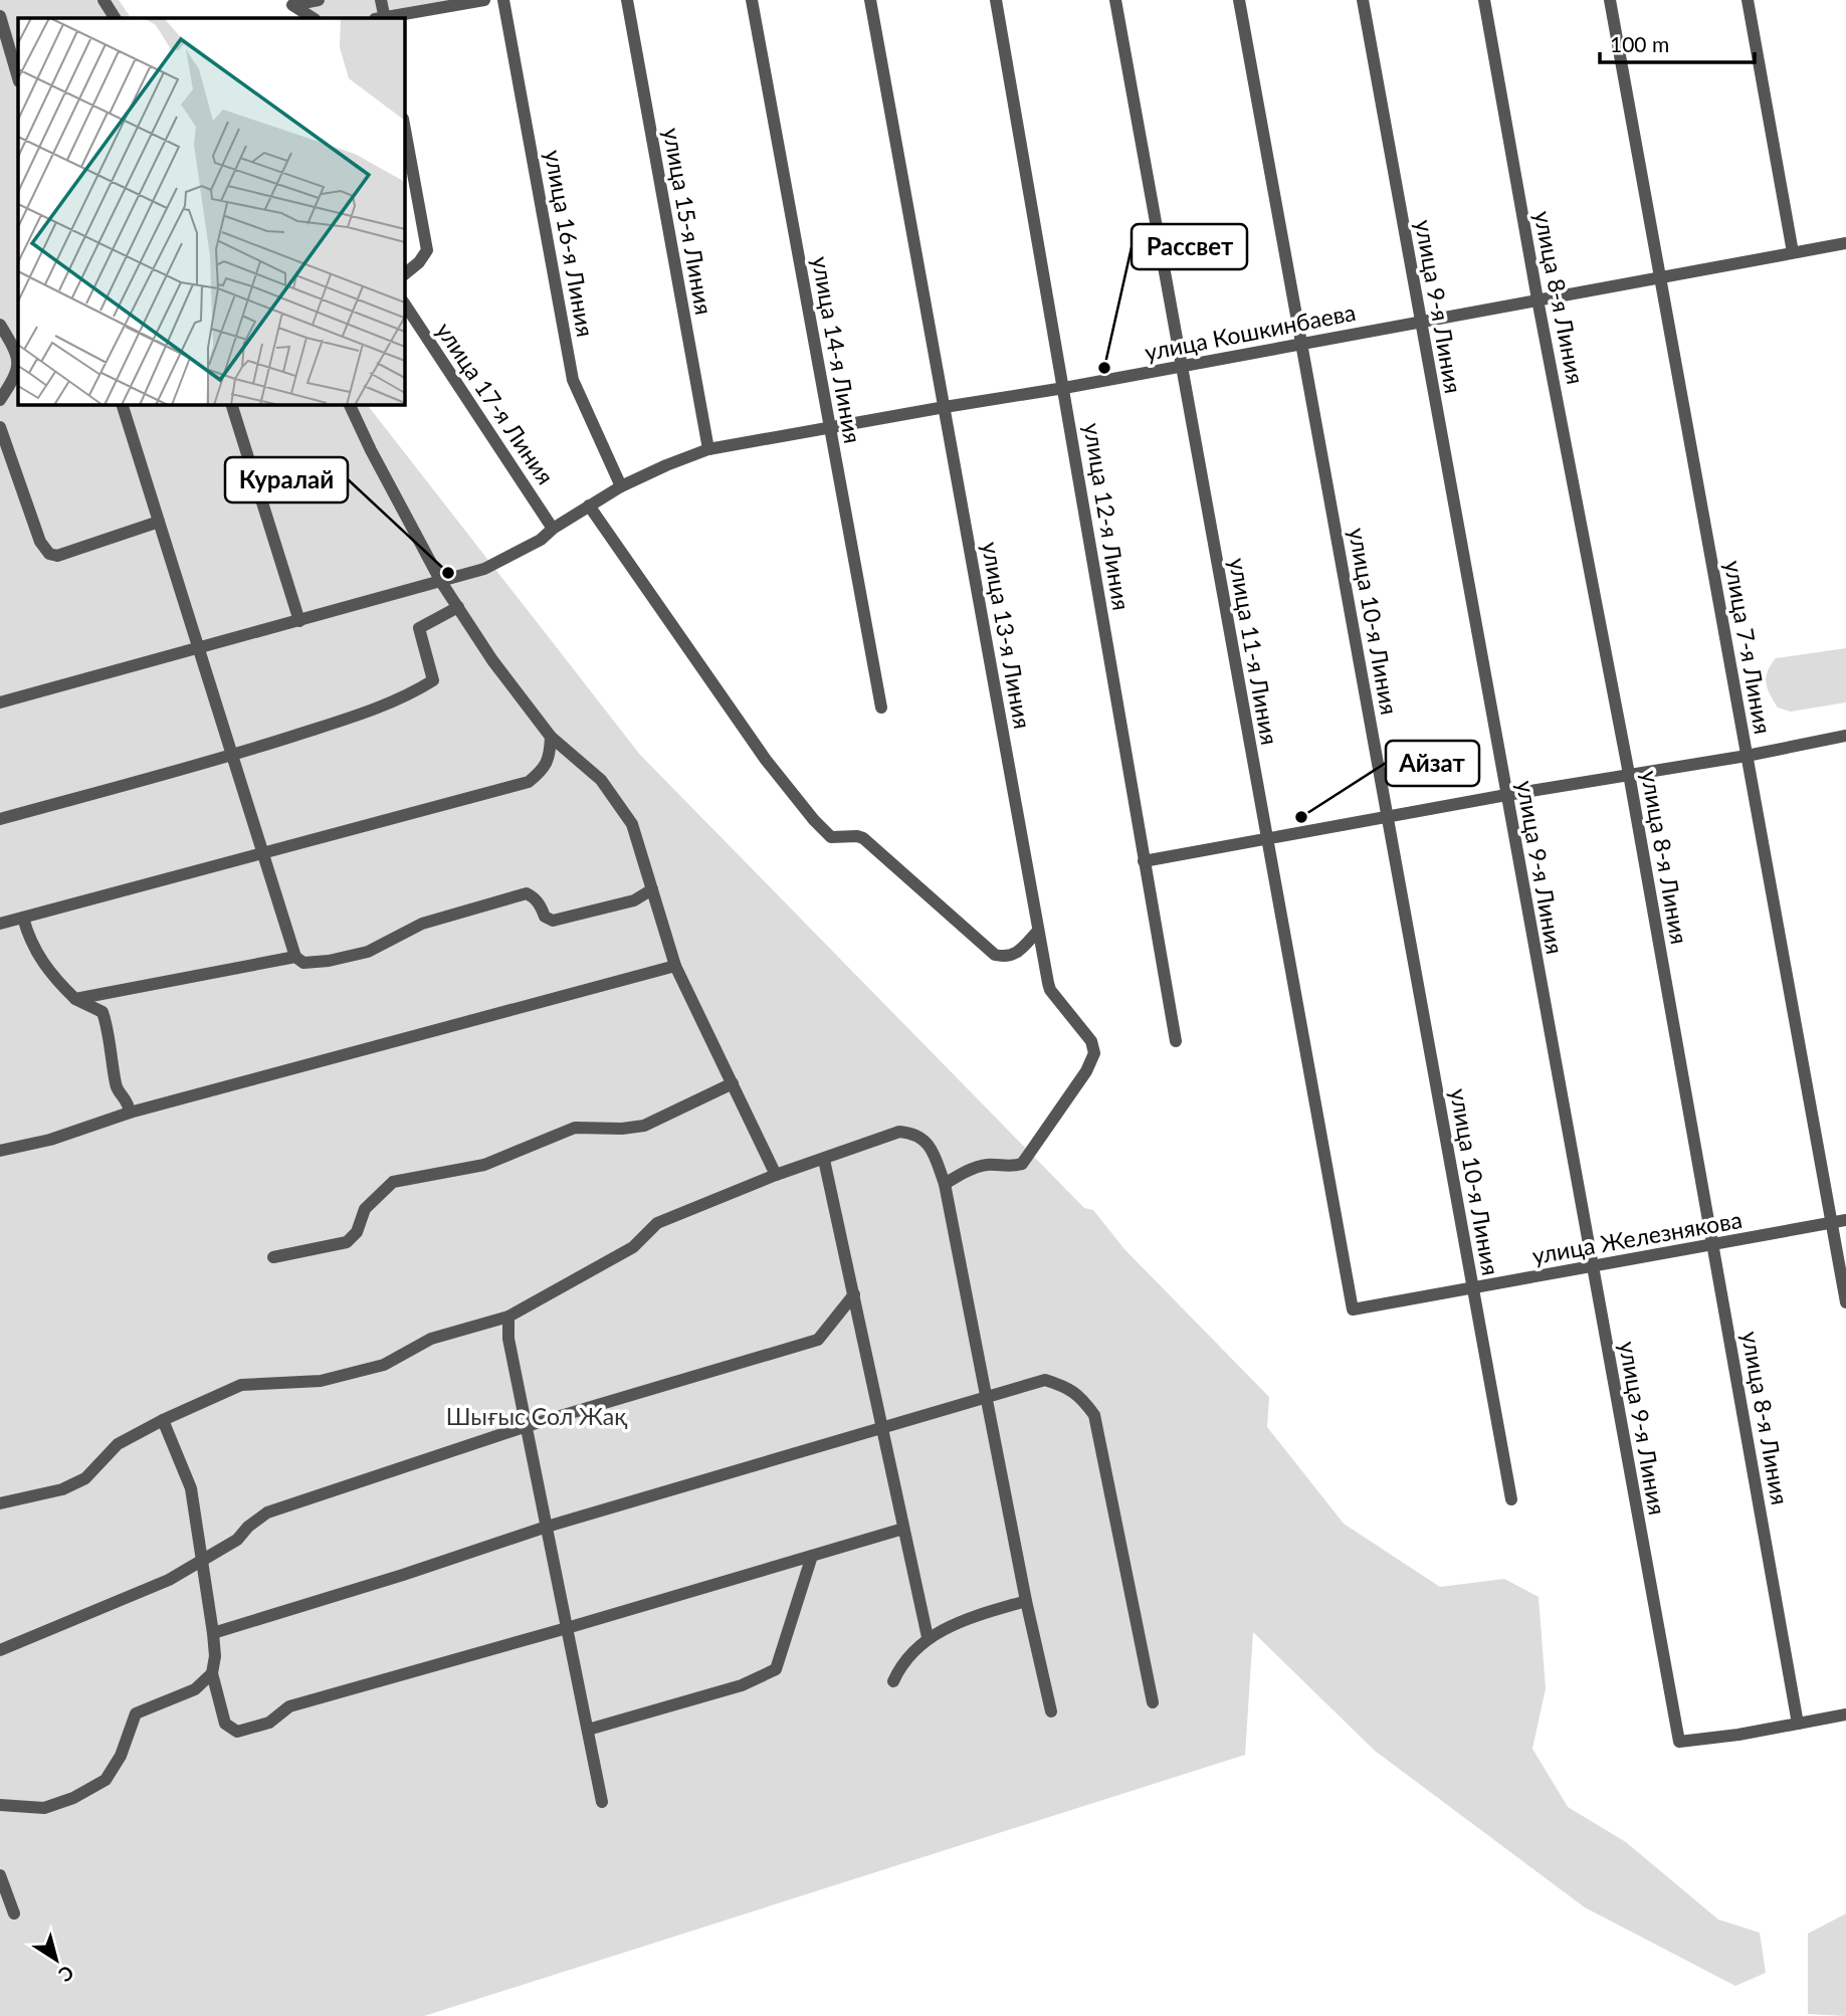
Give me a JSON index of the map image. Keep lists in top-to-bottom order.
{
  "streets": {
    "street": [
      "улица 15-я Линия",
      "улица 16-я Линия",
      "улица 8-я Линия",
      "улица 9-я Линия",
      "улица Кошкинбаева",
      "улица 14-я Линия",
      "улица 17-я Линия",
      "улица 12-я Линия",
      "улица 10-я Линия",
      "улица 13-я Линия",
      "улица 7-я Линия",
      "улица 11-я Линия",
      "улица Железнякова"
    ]
  },
  "crossings": [
    ["улица 15-я Линия", "улица Кошкинбаева"],
    ["улица 16-я Линия", "улица Кошкинбаева"],
    ["улица 8-я Линия", "улица 9-я Линия"],
    ["улица 8-я Линия", "улица Кошкинбаева"],
    ["улица 8-я Линия", "улица Железнякова"],
    ["улица 9-я Линия", "улица Кошкинбаева"],
    ["улица 9-я Линия", "улица Железнякова"],
    ["улица Кошкинбаева", "улица 14-я Линия"],
    ["улица Кошкинбаева", "улица 17-я Линия"],
    ["улица Кошкинбаева", "улица 12-я Линия"],
    ["улица Кошкинбаева", "улица 10-я Линия"],
    ["улица Кошкинбаева", "улица 13-я Линия"],
    ["улица Кошкинбаева", "улица 7-я Линия"],
    ["улица Кошкинбаева", "улица 11-я Линия"],
    ["улица 10-я Линия", "улица Железнякова"],
    ["улица 7-я Линия", "улица Железнякова"],
    ["улица 11-я Линия", "улица Железнякова"]
  ],
  "parks": ["Шығыс Сол Жақ"],
  "places": ["Рассвет", "Куралай", "Айзат"],
  "scale_bar": "100 m",
  "north": "bottom right"
}
